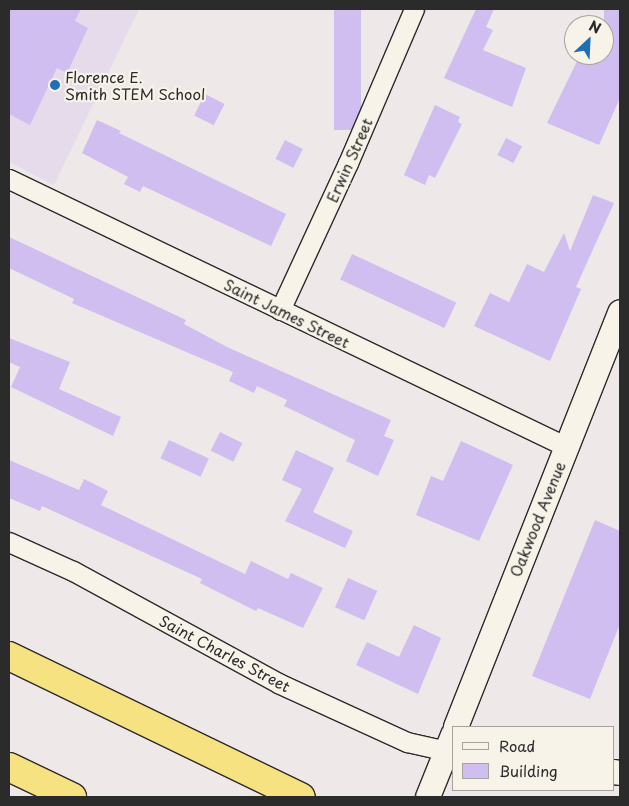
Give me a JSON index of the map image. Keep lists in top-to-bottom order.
{
  "streets": {
    "street": [
      "Erwin Street",
      "Saint James Street",
      "Oakwood Avenue",
      "Saint Charles Street"
    ]
  },
  "crossings": [
    ["Erwin Street", "Saint James Street"],
    ["Saint James Street", "Oakwood Avenue"]
  ],
  "places": ["Florence E. Smith STEM School"],
  "legend": ["Road", "Building"],
  "north": "top right"
}
